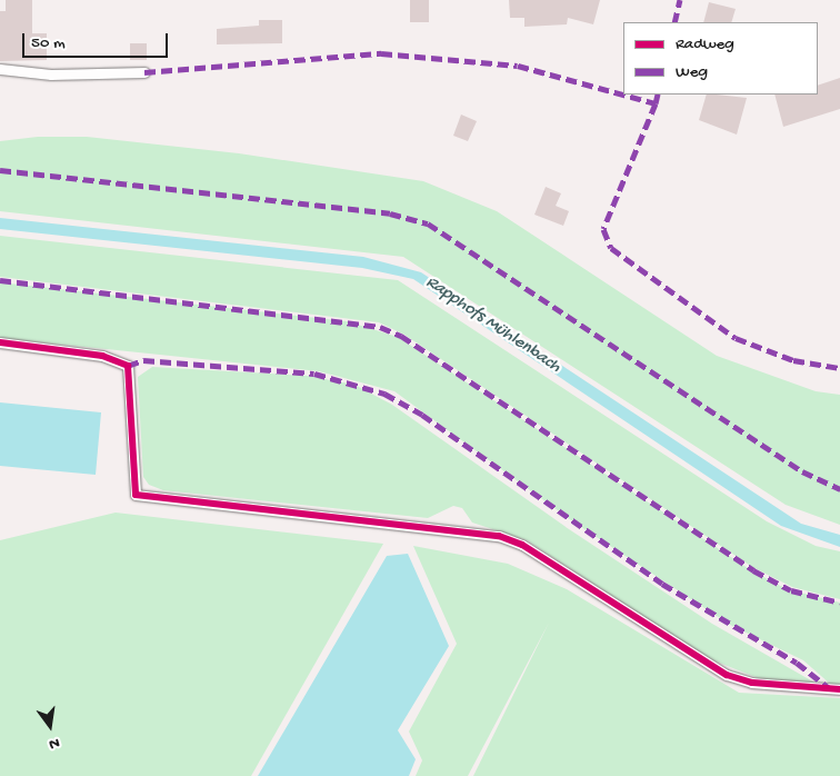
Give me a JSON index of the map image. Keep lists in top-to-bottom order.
{
  "water": ["Rapphofs Mühlenbach"],
  "legend": ["Radweg", "Weg"],
  "scale_bar": "50 m",
  "north": "bottom"
}
